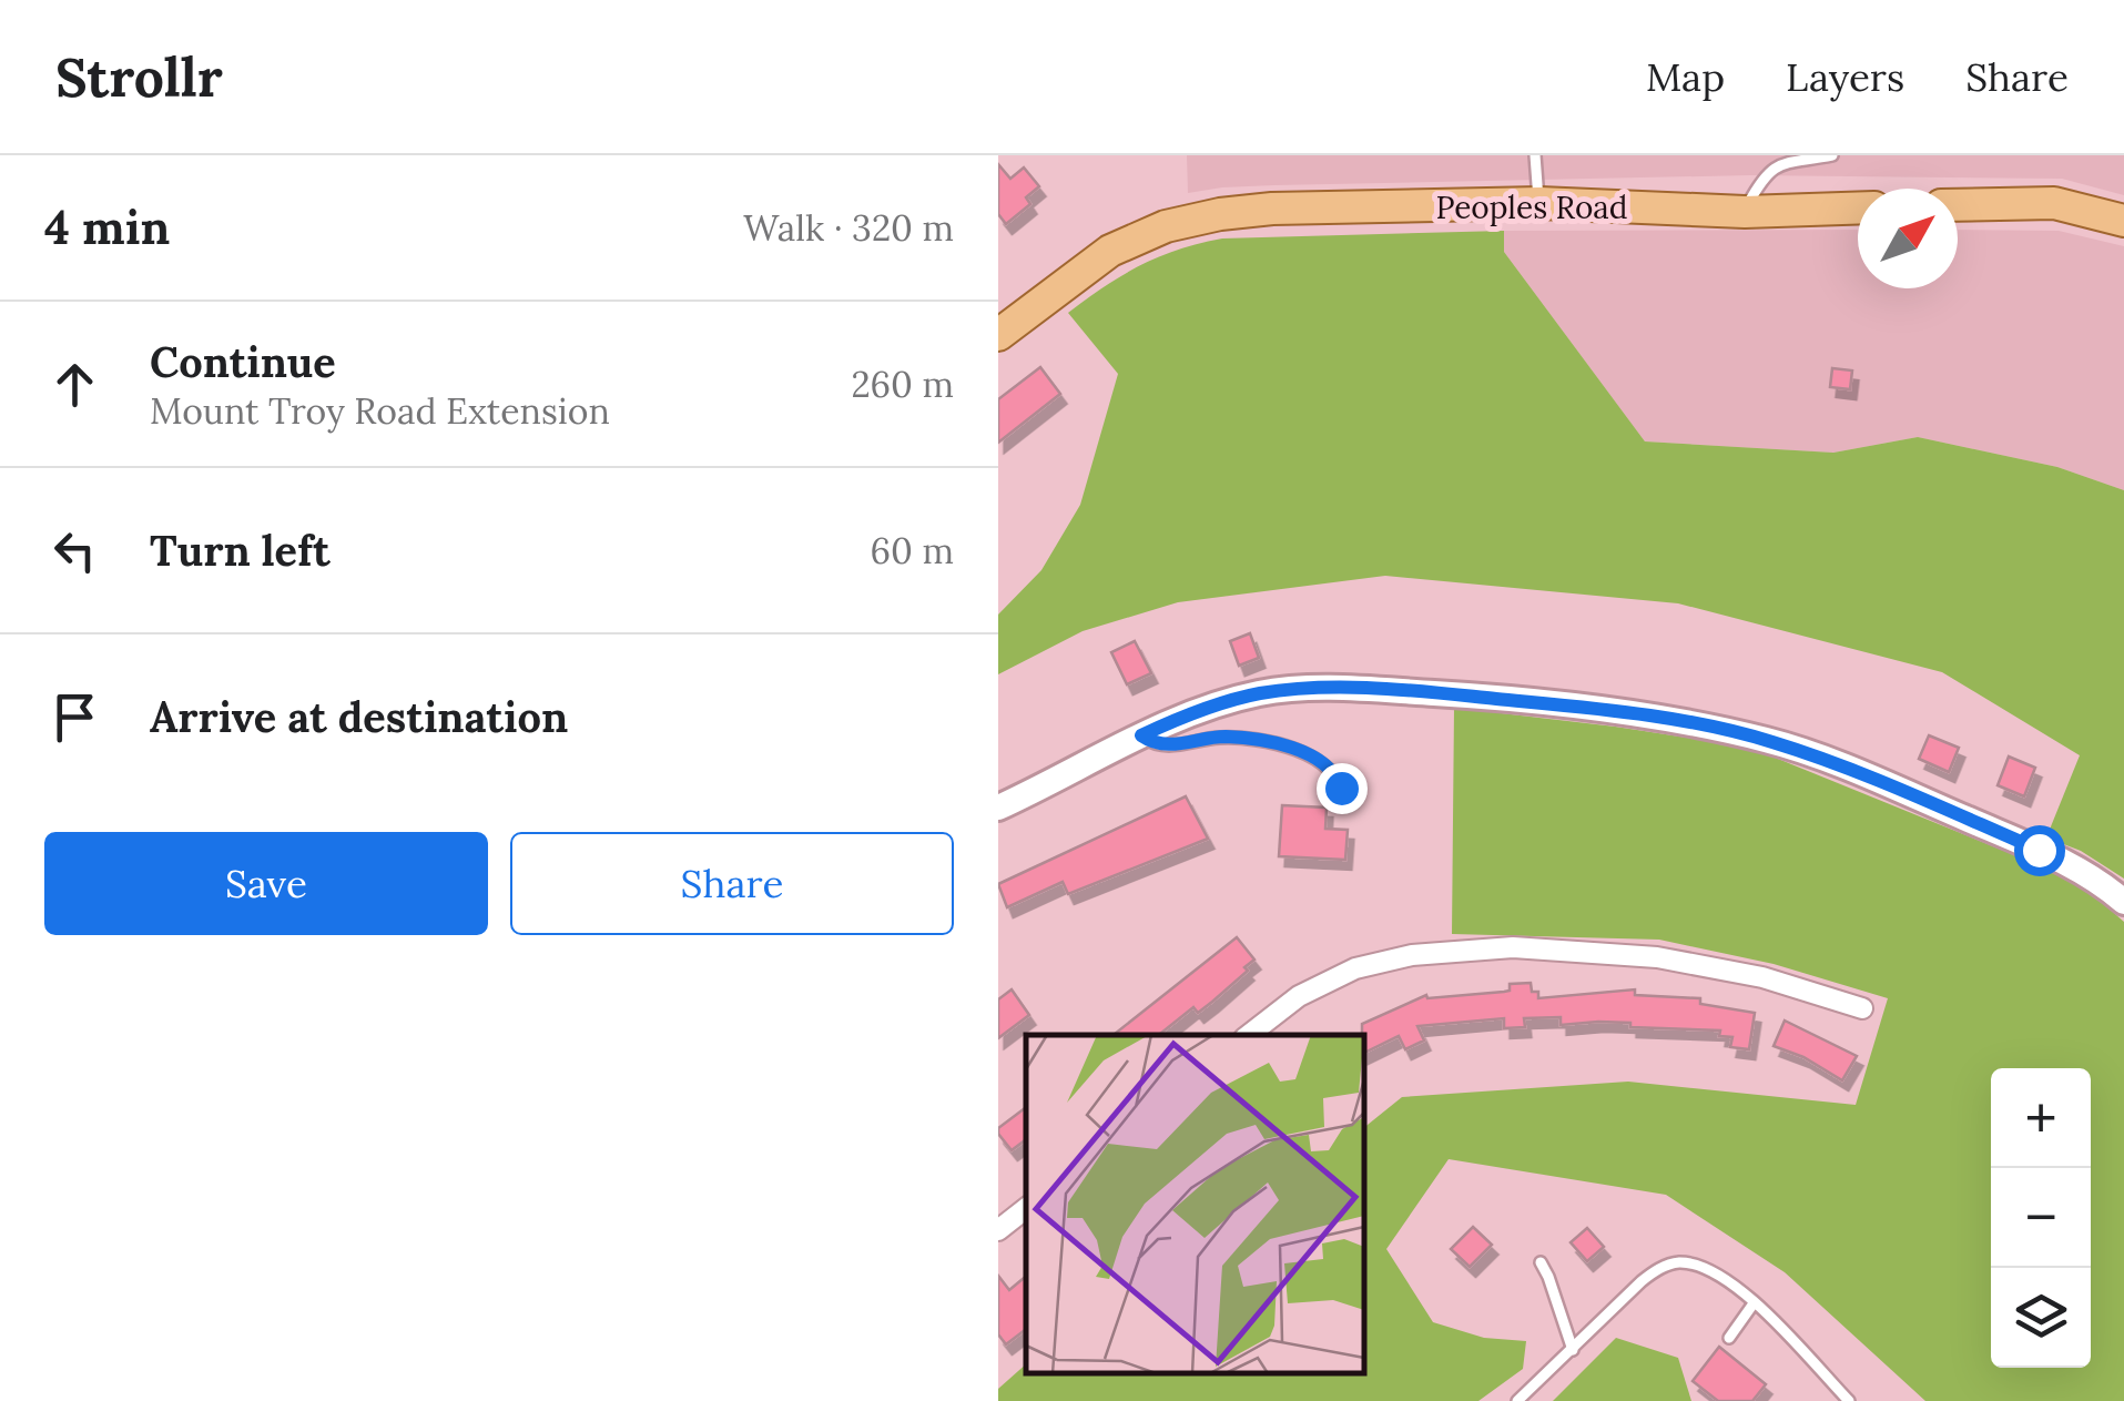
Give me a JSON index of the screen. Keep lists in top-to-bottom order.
{
  "streets": {
    "main road": ["Peoples Road"]
  },
  "north": "top right",
  "page": {
    "header": "Strollr",
    "nav": ["Map", "Layers", "Share"],
    "heading": ["4 min", "Walk · 320 m"],
    "list": [
      ["Continue", "Mount Troy Road Extension", "260 m"],
      ["Turn left", "60 m"],
      "Arrive at destination"
    ],
    "buttons": ["Save", "Share"],
    "map_buttons": ["+", "−"]
  }
}
